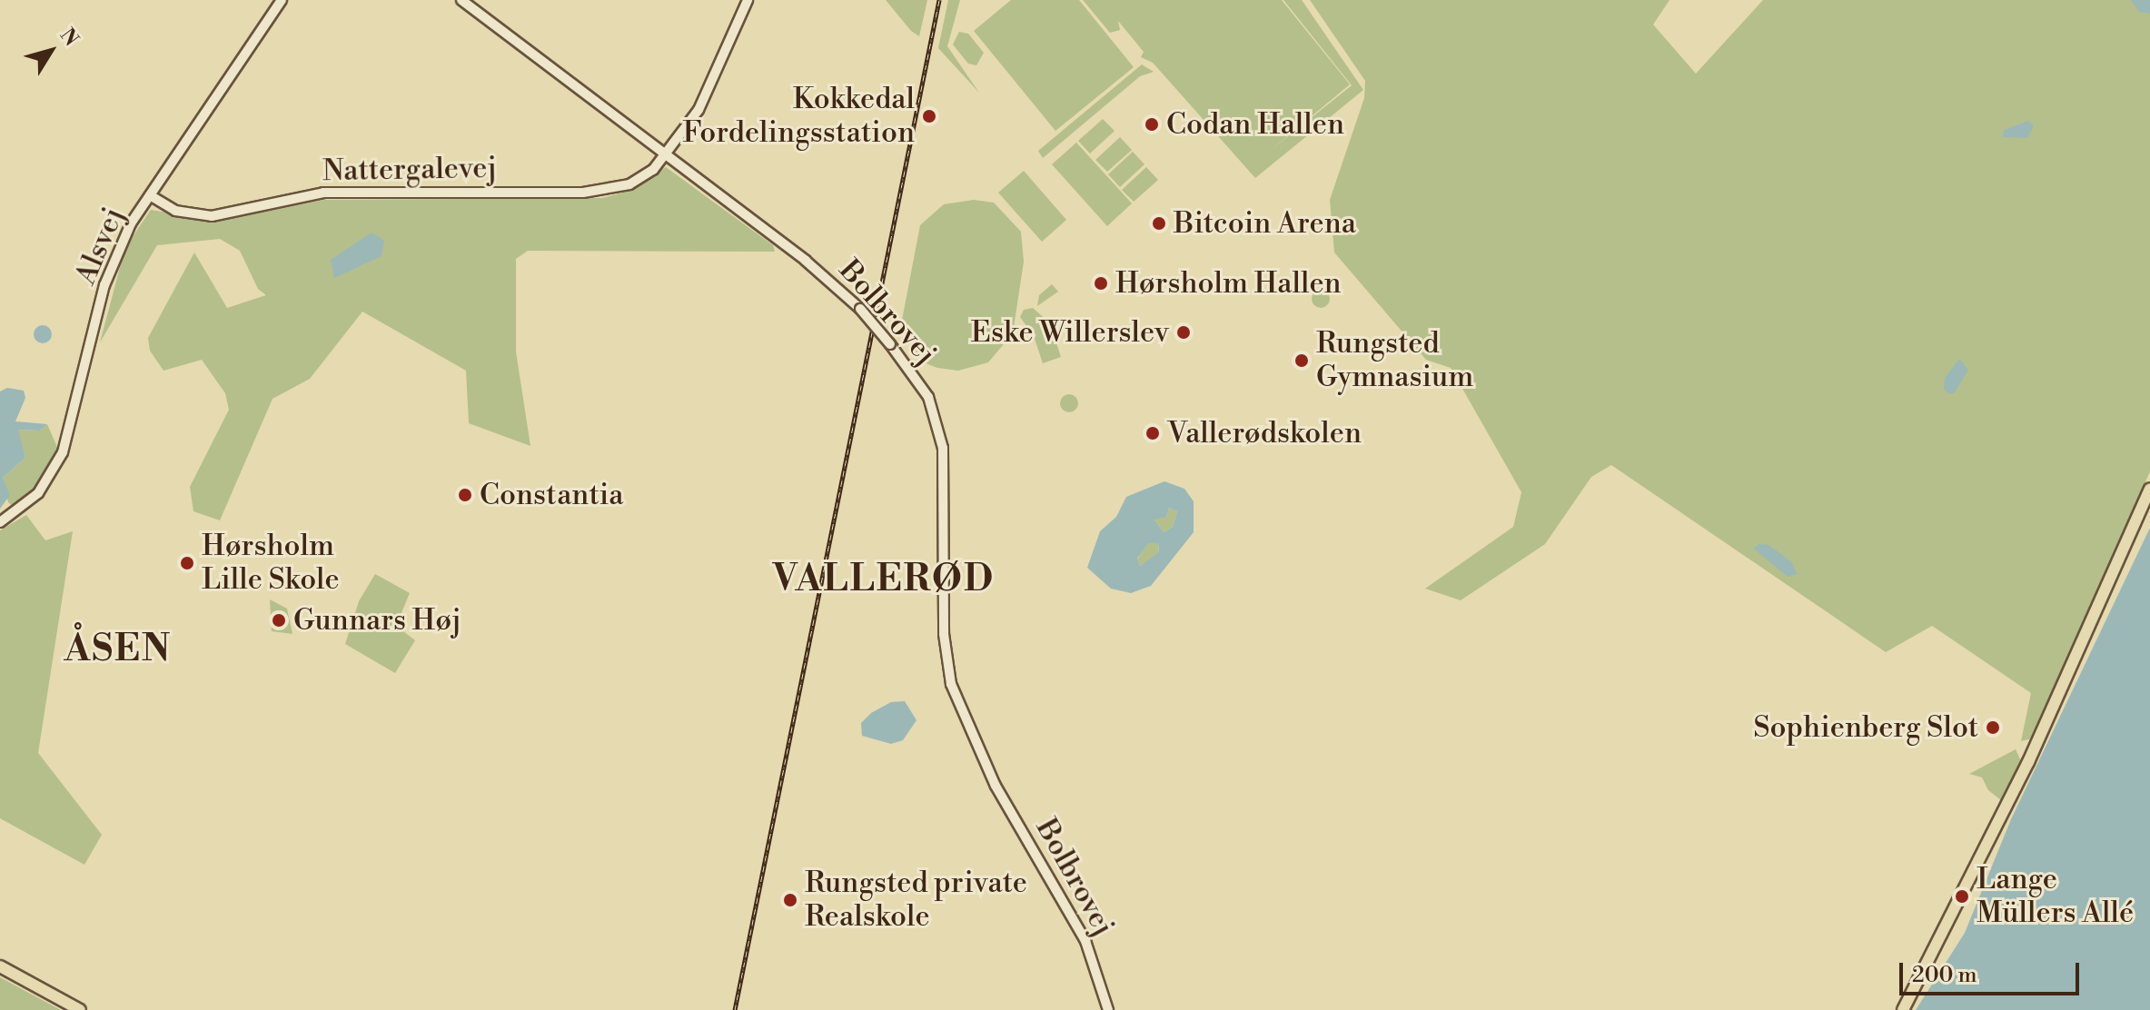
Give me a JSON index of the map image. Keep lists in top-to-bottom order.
{
  "streets": {
    "street": ["Nattergalevej", "Alsvej", "Bolbrovej"]
  },
  "crossings": [
    ["Nattergalevej", "Alsvej"],
    ["Nattergalevej", "Bolbrovej"]
  ],
  "districts": ["VALLERØD", "ÅSEN"],
  "places": [
    "Kokkedal Fordelingsstation",
    "Codan Hallen",
    "Bitcoin Arena",
    "Hørsholm Hallen",
    "Eske Willerslev",
    "Rungsted Gymnasium",
    "Vallerødskolen",
    "Constantia",
    "Hørsholm Lille Skole",
    "Gunnars Høj",
    "Sophienberg Slot",
    "Lange Müllers Allé",
    "Rungsted private Realskole"
  ],
  "scale_bar": "200 m",
  "north": "top right"
}
